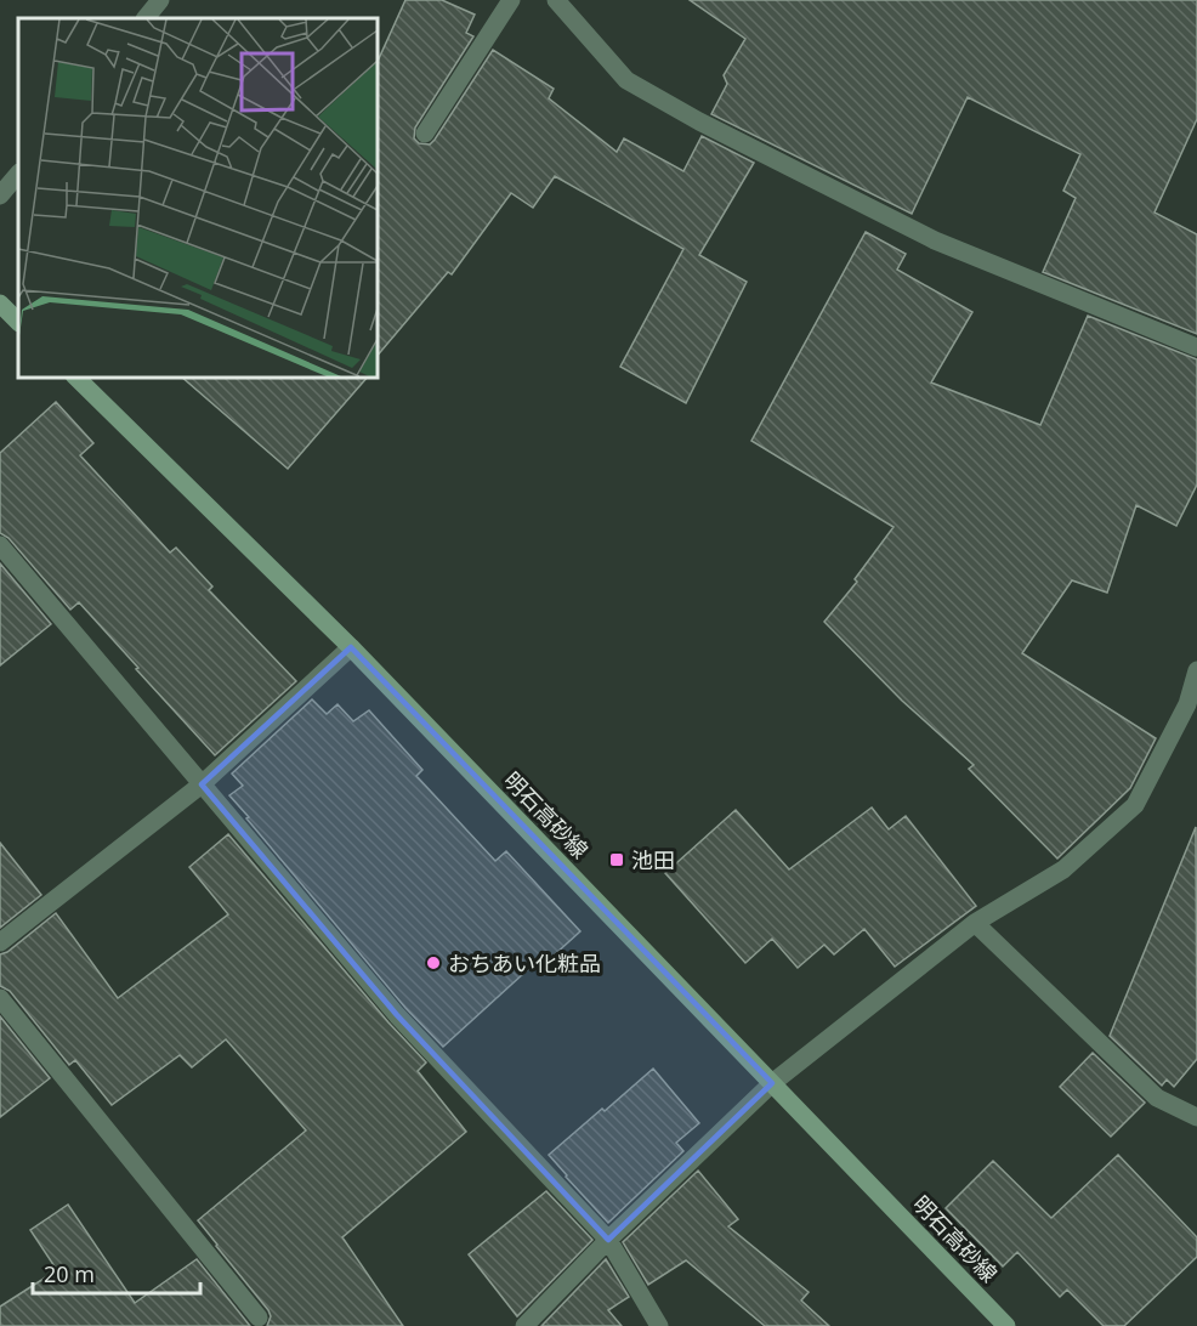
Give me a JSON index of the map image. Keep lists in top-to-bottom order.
{
  "streets": {
    "main road": ["明石高砂線"]
  },
  "places": {
    "transit": ["池田"],
    "other": ["おちあい化粧品"]
  },
  "scale_bar": "20 m"
}
